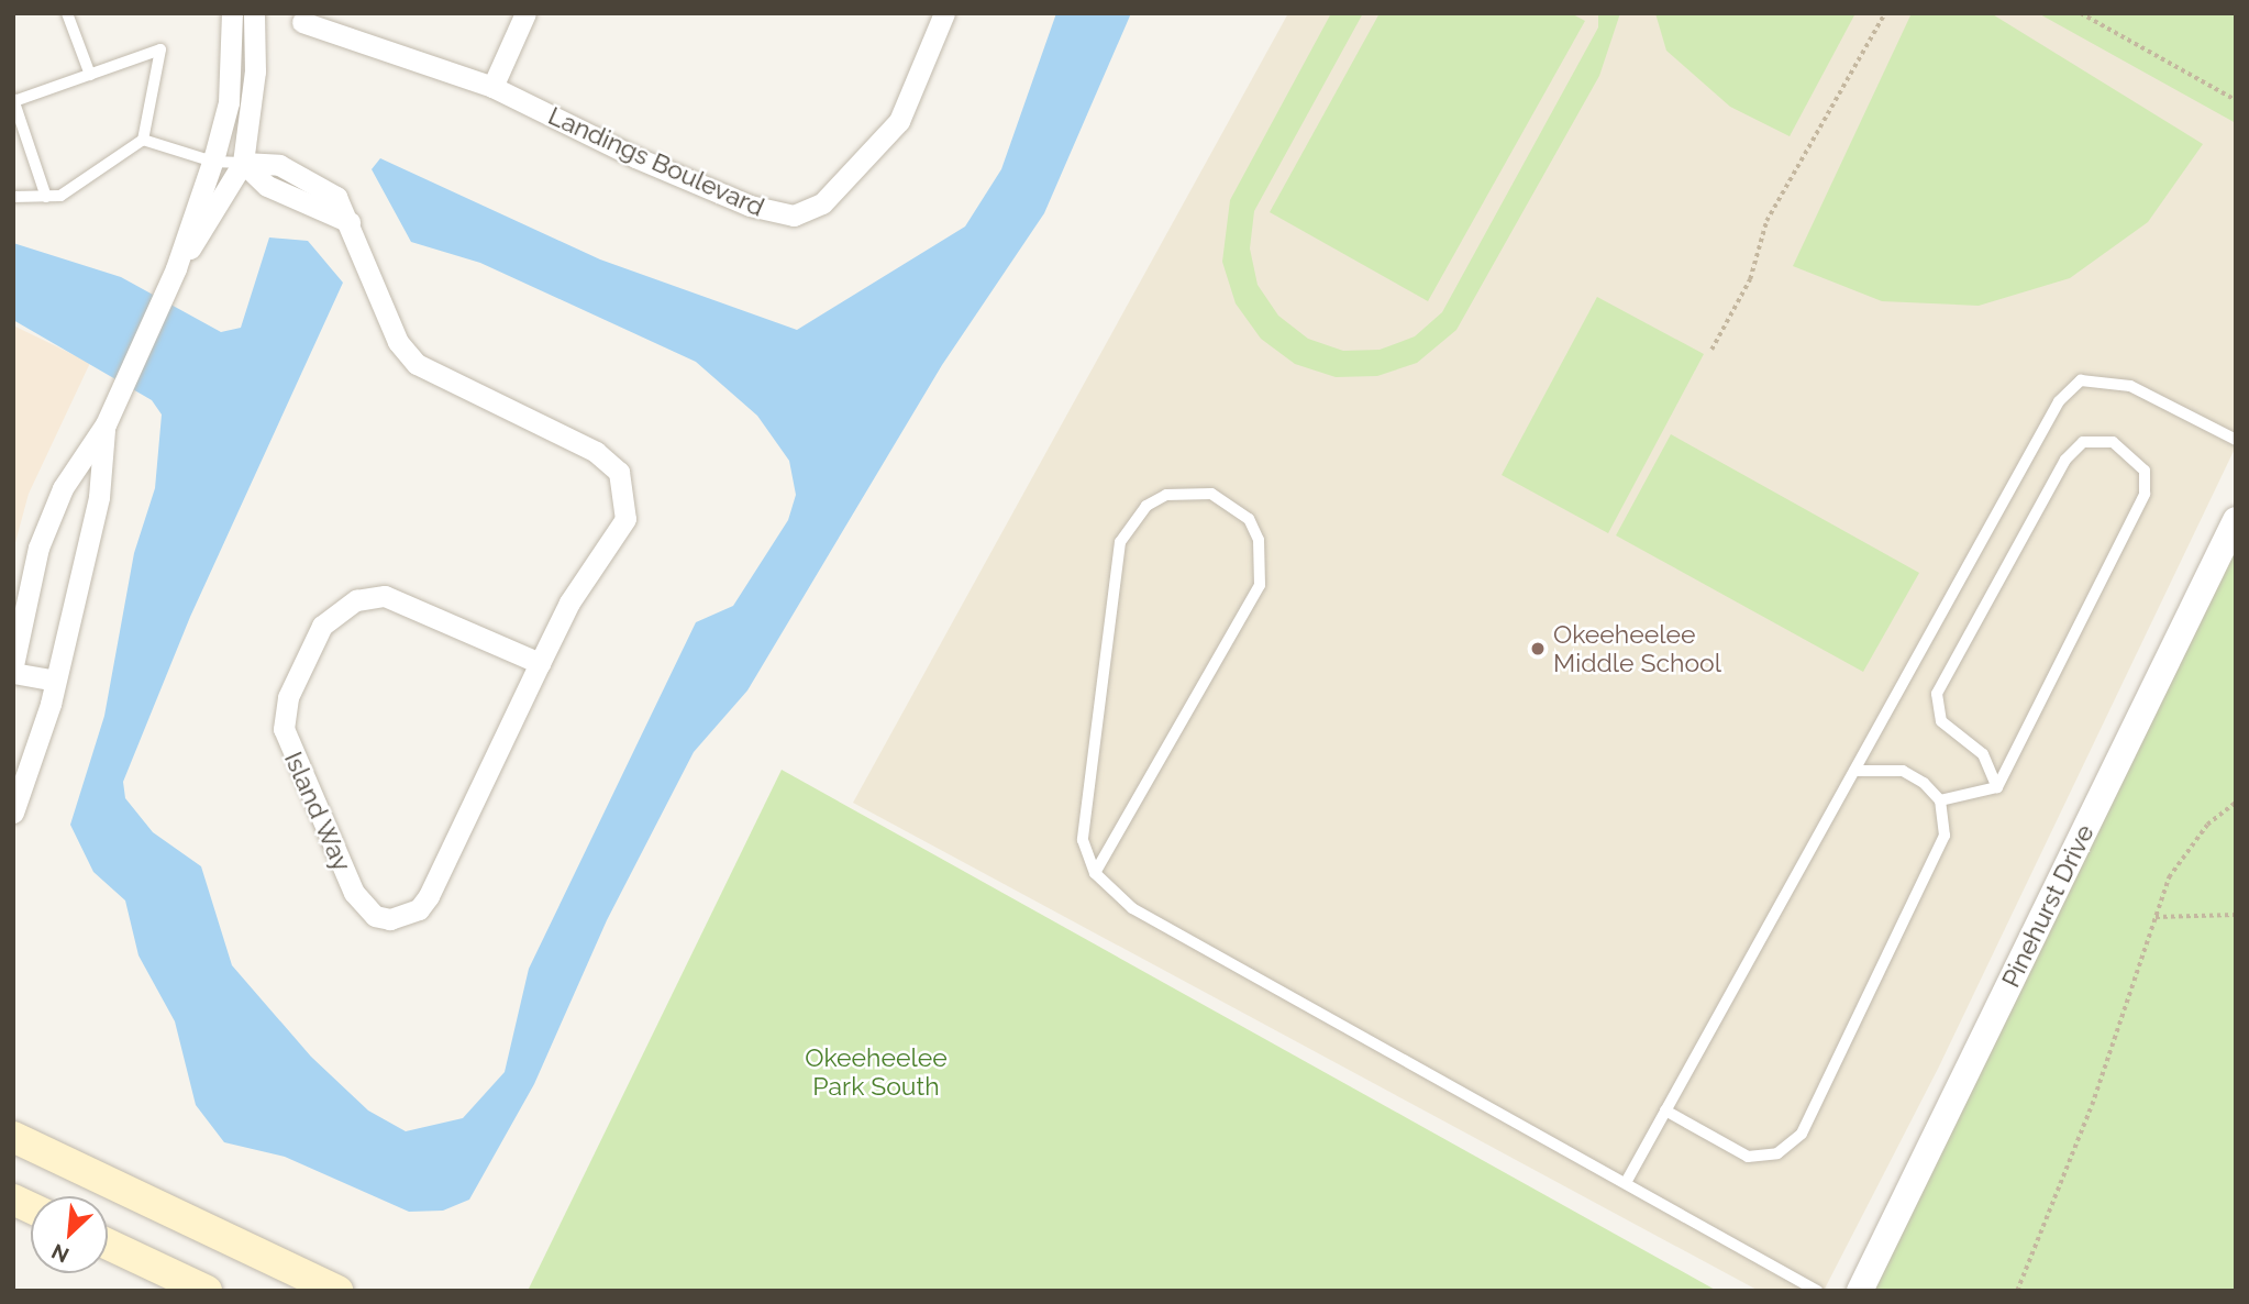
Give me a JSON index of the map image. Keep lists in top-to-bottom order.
{
  "streets": {
    "street": ["Landings Boulevard", "Island Way", "Pinehurst Drive"]
  },
  "parks": ["Okeeheelee Park South"],
  "places": ["Okeeheelee Middle School"],
  "north": "bottom left"
}
